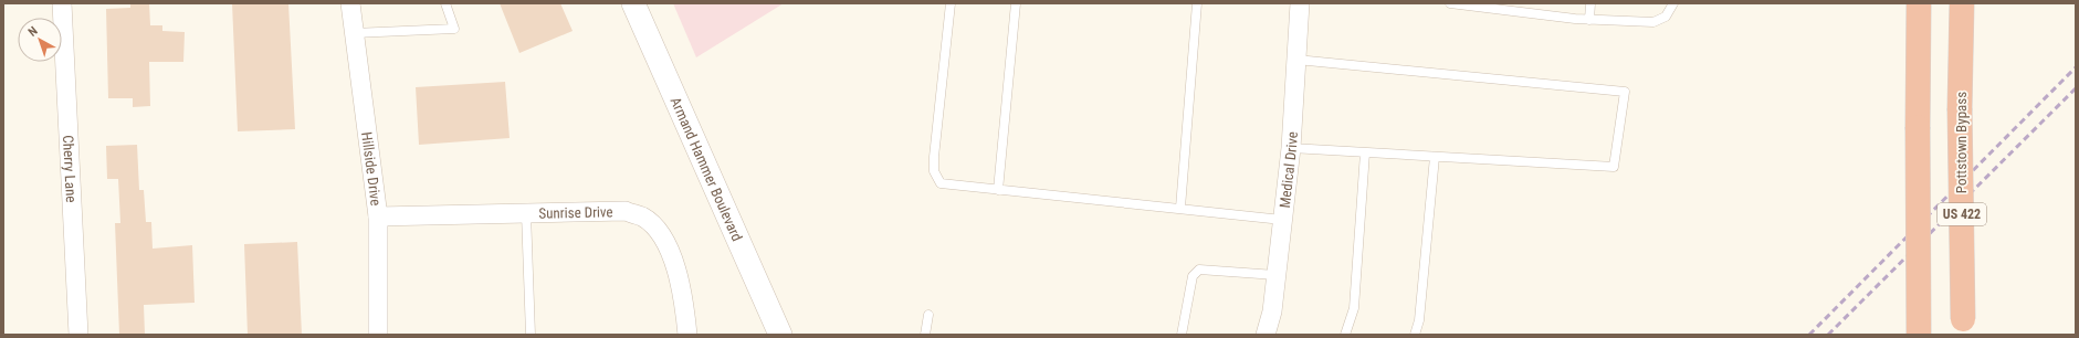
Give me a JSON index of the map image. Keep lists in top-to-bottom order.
{
  "streets": {
    "highway": ["Pottstown Bypass", "US 422"],
    "street": [
      "Cherry Lane",
      "Hillside Drive",
      "Armand Hammer Boulevard",
      "Medical Drive",
      "Sunrise Drive"
    ]
  },
  "crossings": [
    ["Hillside Drive", "Sunrise Drive"]
  ],
  "north": "top left"
}
